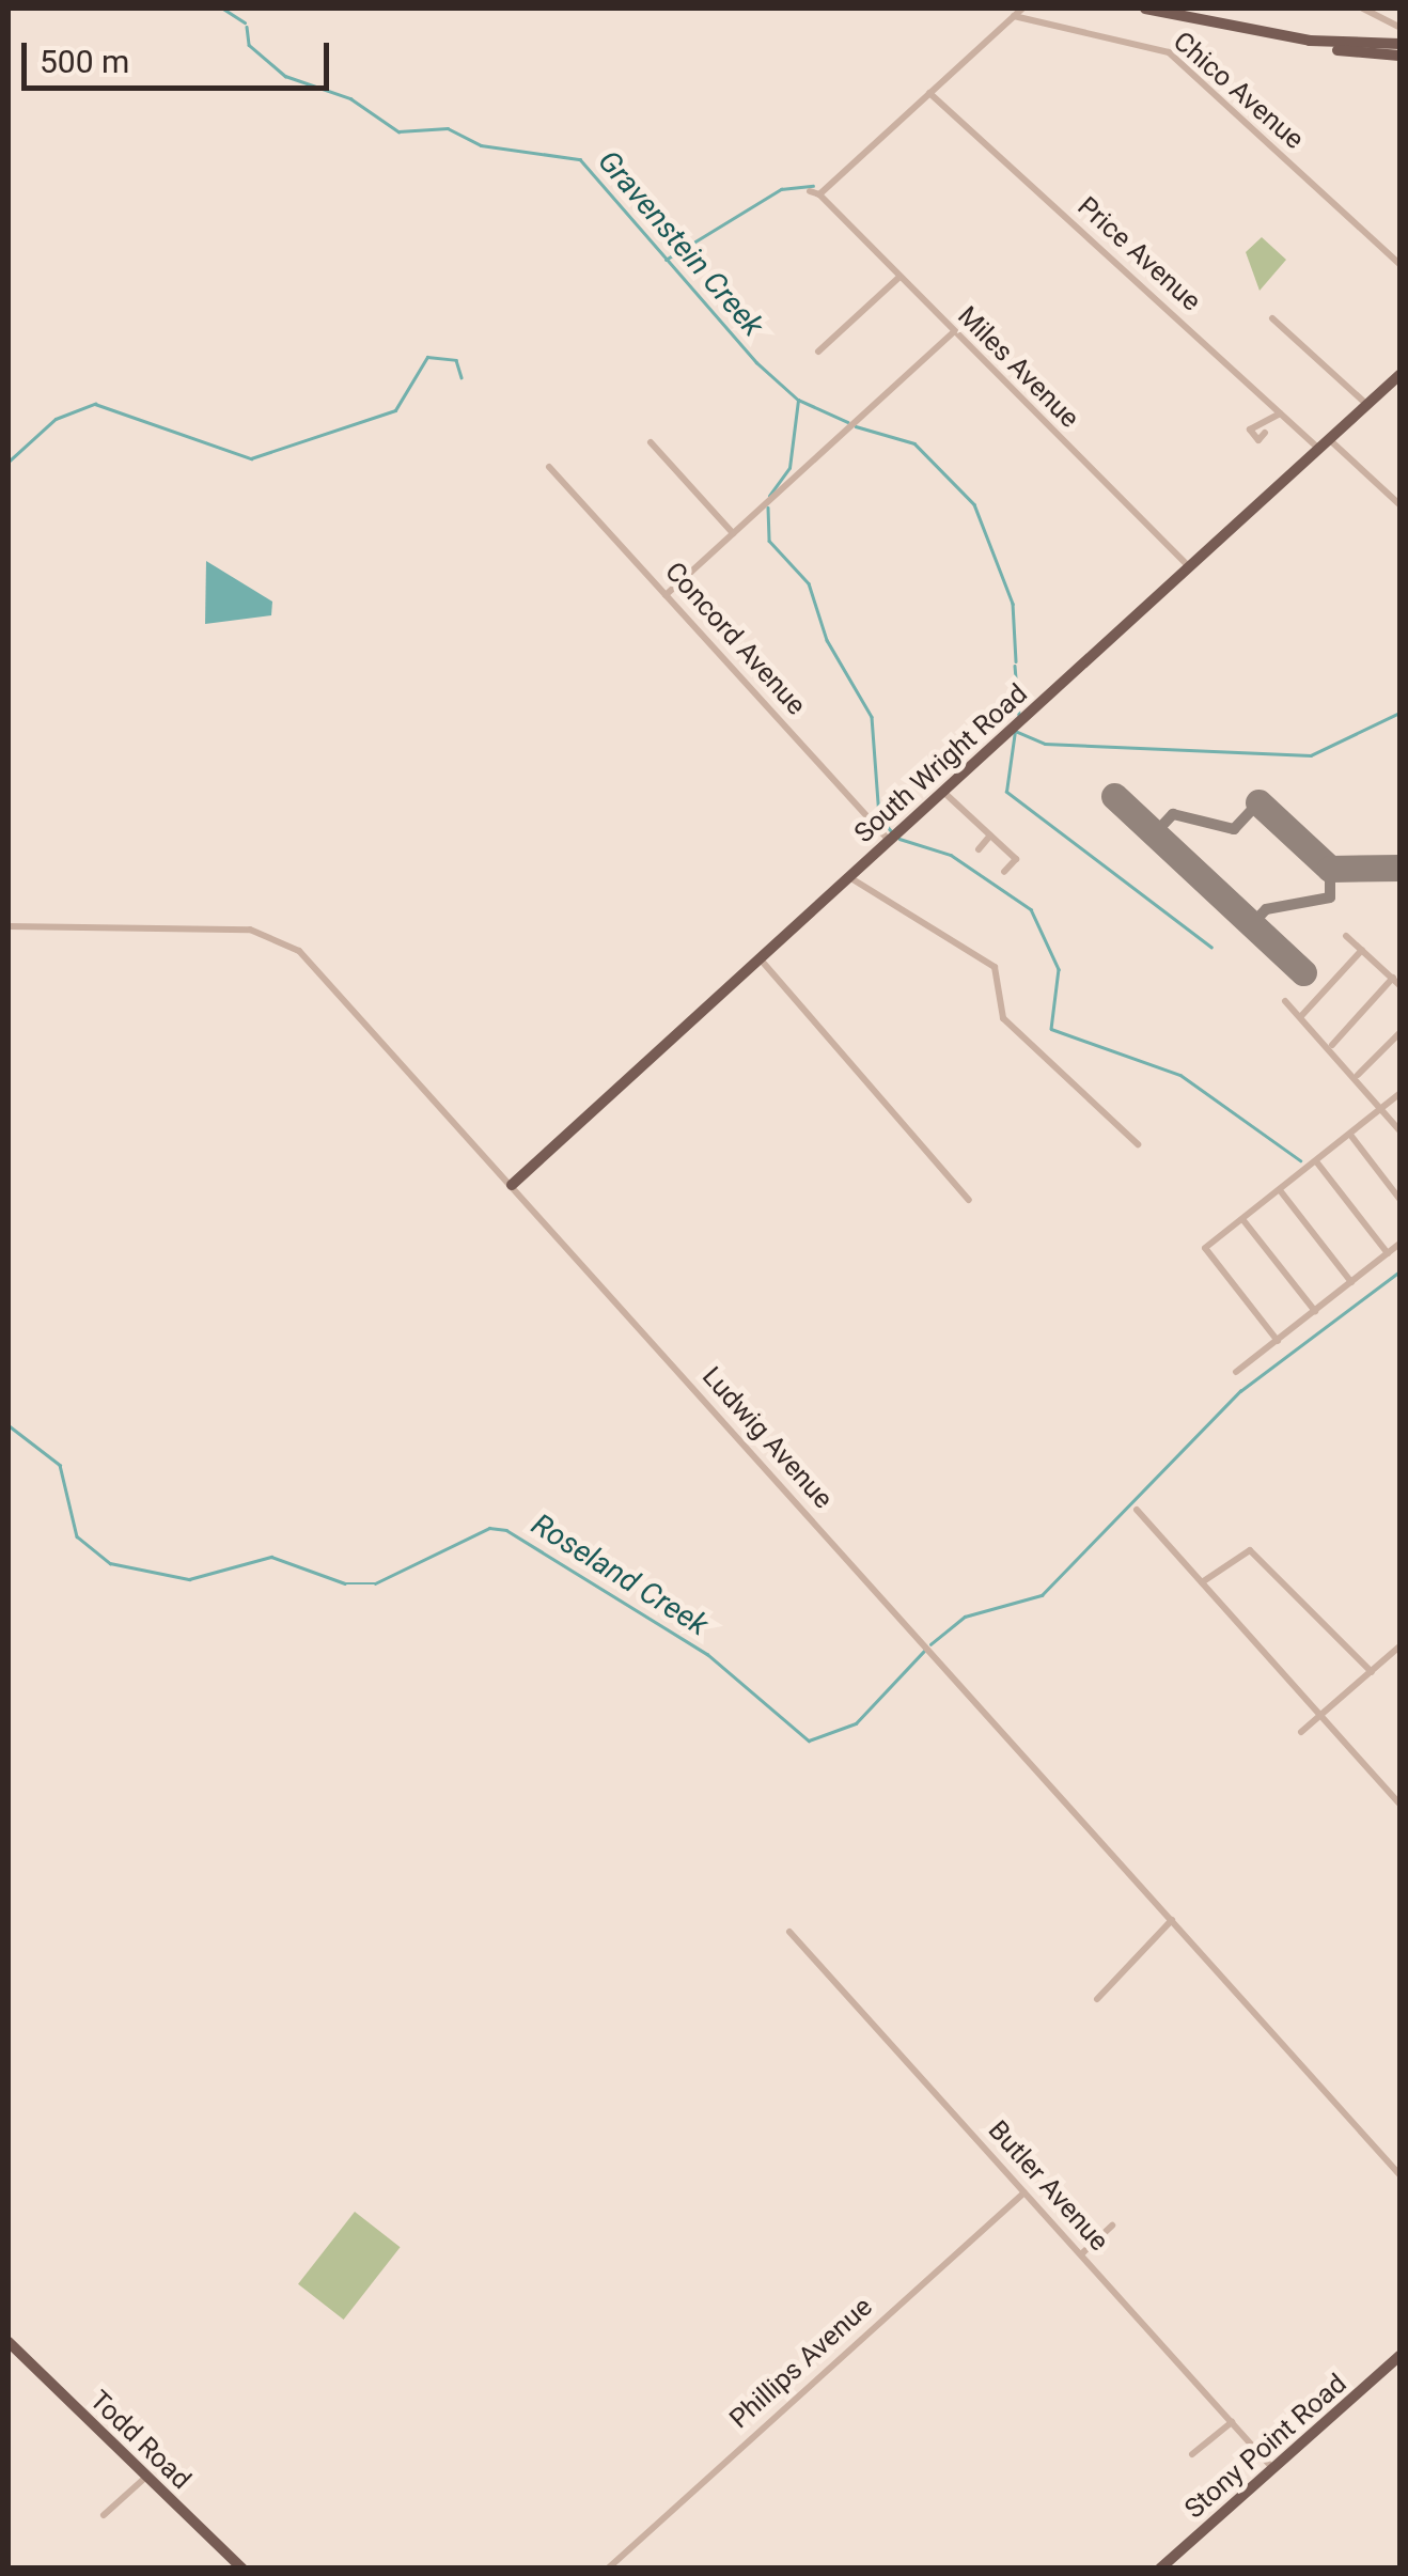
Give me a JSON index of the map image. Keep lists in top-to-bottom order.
{
  "streets": {
    "main road": ["South Wright Road", "Todd Road", "Stony Point Road"],
    "street": [
      "Chico Avenue",
      "Price Avenue",
      "Miles Avenue",
      "Concord Avenue",
      "Ludwig Avenue",
      "Butler Avenue",
      "Phillips Avenue"
    ]
  },
  "crossings": [
    ["Price Avenue", "Miles Avenue"],
    ["Price Avenue", "South Wright Road"],
    ["Miles Avenue", "South Wright Road"],
    ["Concord Avenue", "South Wright Road"],
    ["South Wright Road", "Ludwig Avenue"],
    ["Butler Avenue", "Phillips Avenue"],
    ["Butler Avenue", "Stony Point Road"]
  ],
  "water": ["Gravenstein Creek", "Roseland Creek"],
  "scale_bar": "500 m"
}
